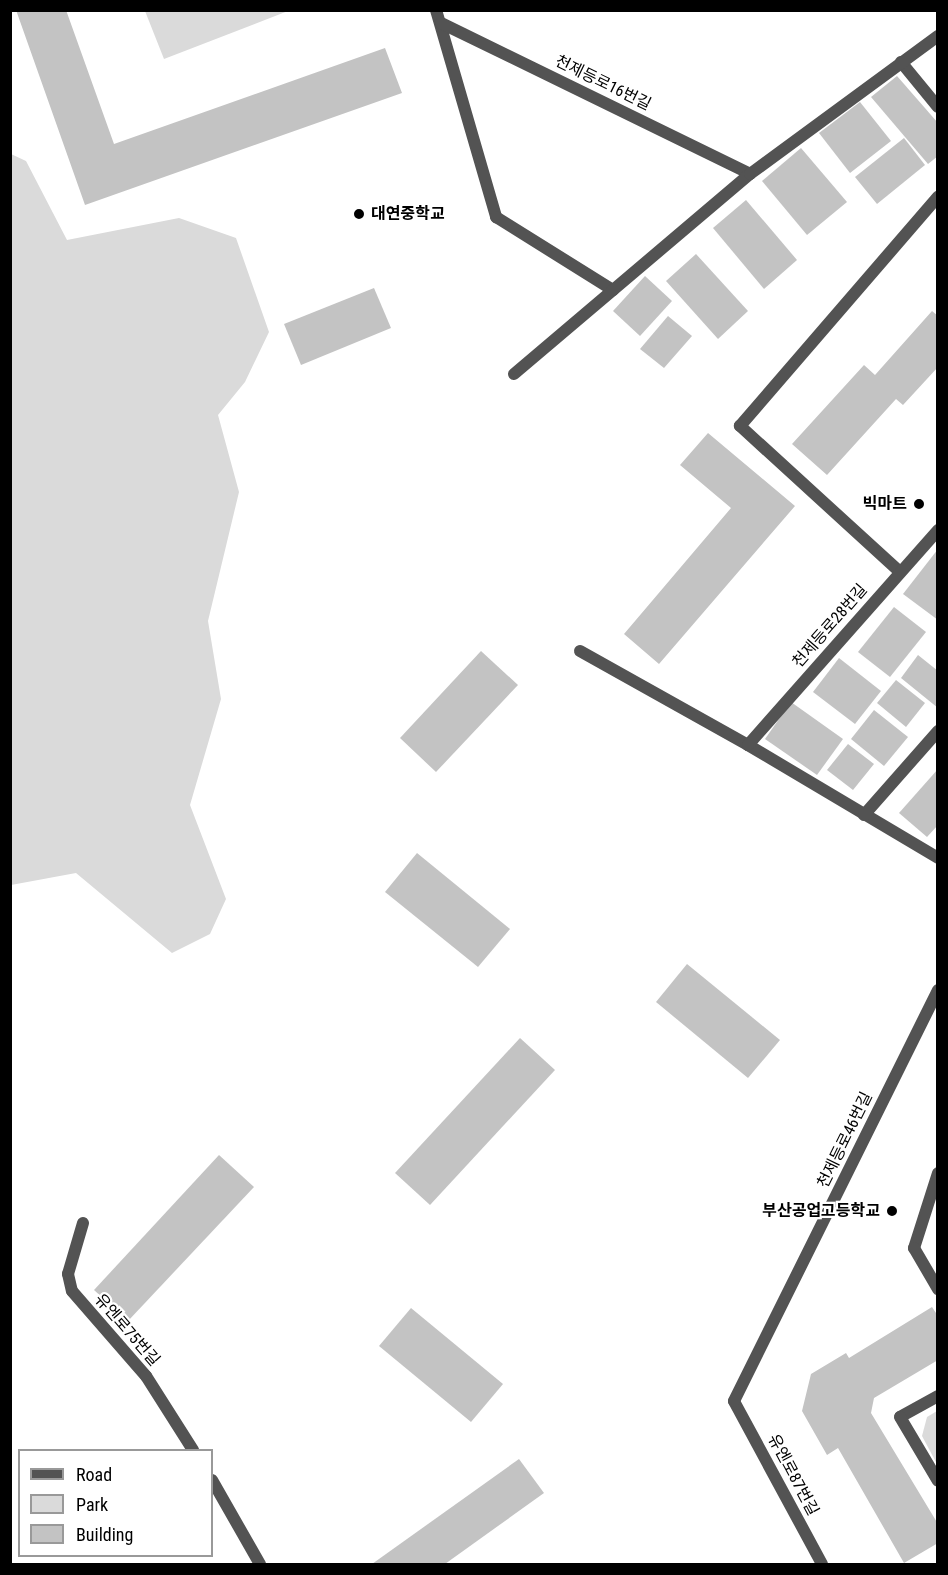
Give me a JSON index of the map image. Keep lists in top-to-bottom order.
{
  "streets": {
    "street": [
      "천제등로16번길",
      "천제등로28번길",
      "천제등로46번길",
      "유엔로75번길",
      "유엔로87번길"
    ]
  },
  "crossings": [
    ["천제등로46번길", "유엔로87번길"]
  ],
  "places": ["대연중학교", "빅마트", "부산공업고등학교"],
  "legend": ["Road", "Park", "Building"]
}
